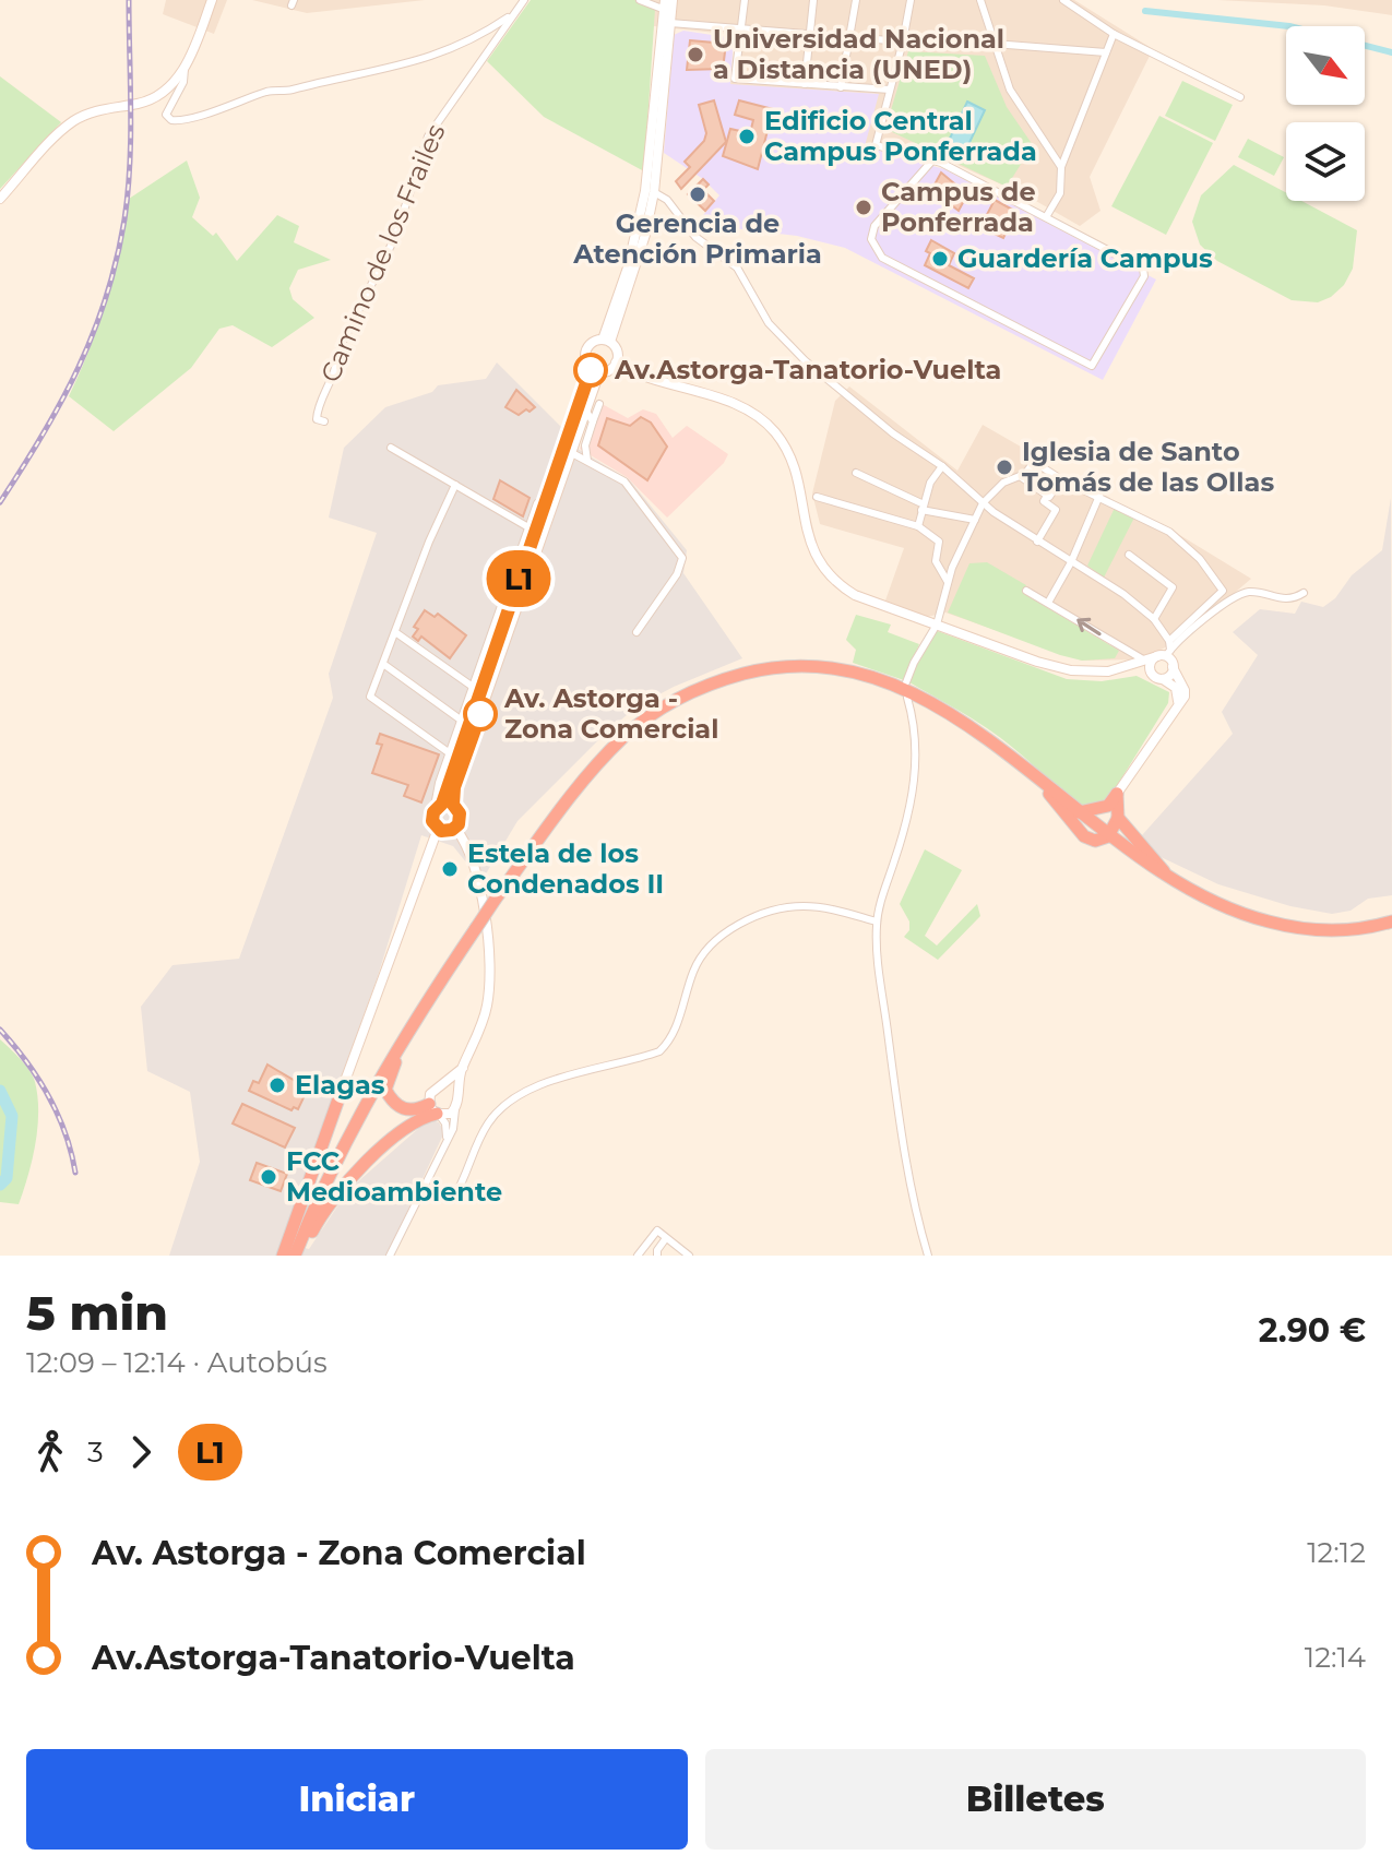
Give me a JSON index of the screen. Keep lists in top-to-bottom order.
{
  "streets": {
    "street": ["Camino de los Frailes"]
  },
  "places": [
    "Universidad Nacional a Distancia (UNED)",
    "Edificio Central Campus Ponferrada",
    "Gerencia de Atención Primaria",
    "Campus de Ponferrada",
    "Guardería Campus",
    "Av.Astorga-Tanatorio-Vuelta",
    "Iglesia de Santo Tomás de las Ollas",
    "Av. Astorga - Zona Comercial",
    "Estela de los Condenados II",
    "Elagas",
    "FCC Medioambiente"
  ],
  "lines": ["bus line L1"],
  "north": "bottom right",
  "page": {
    "on_map": "L1",
    "heading": ["5 min", "12:09 – 12:14 · Autobús", "2.90 €"],
    "legs": ["3", "L1"],
    "list": [
      {
        "name": "Av. Astorga - Zona Comercial",
        "value": "12:12"
      },
      {
        "name": "Av.Astorga-Tanatorio-Vuelta",
        "value": "12:14"
      }
    ],
    "buttons": ["Iniciar", "Billetes"]
  }
}
